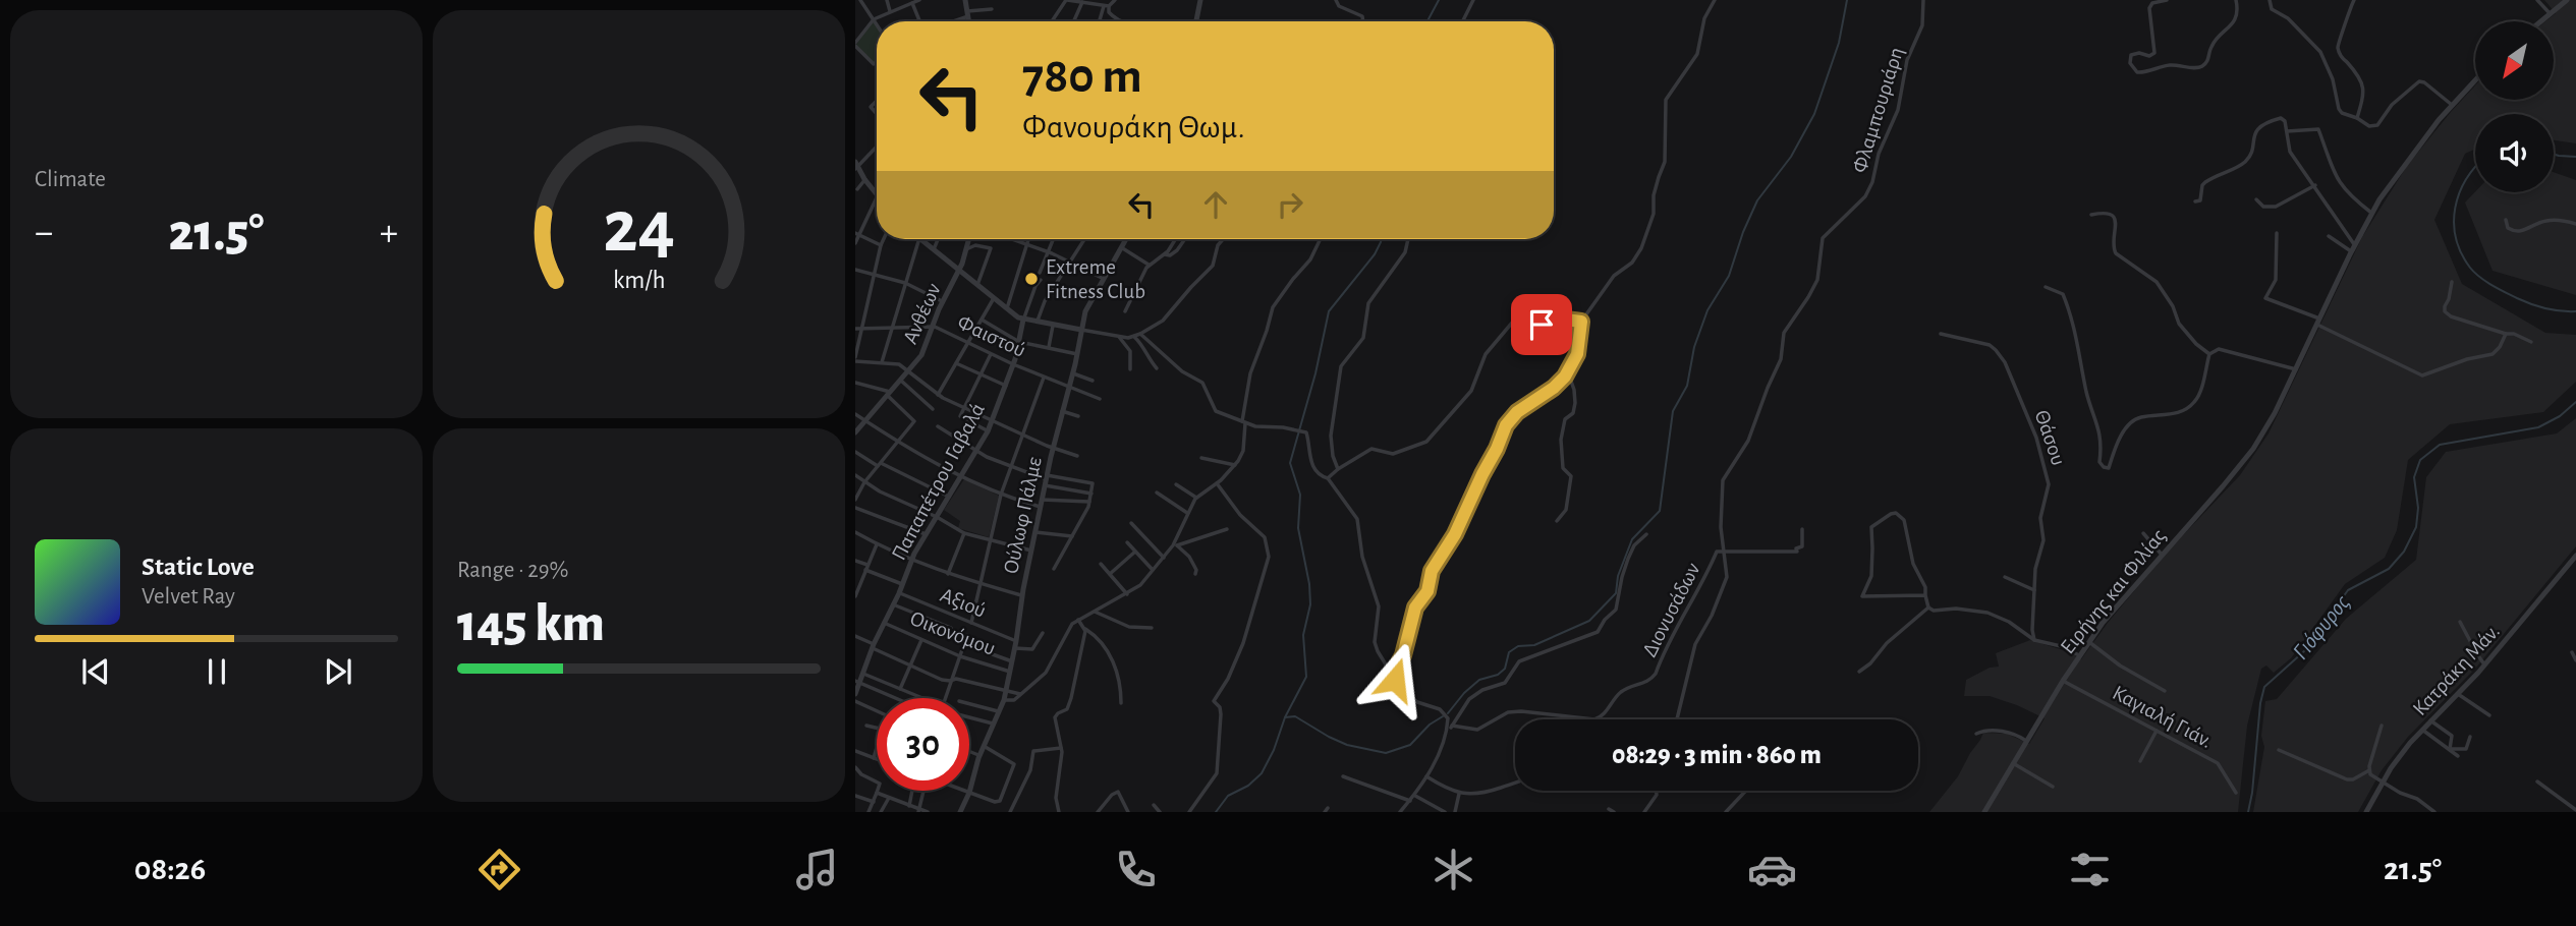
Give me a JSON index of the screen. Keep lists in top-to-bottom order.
{
  "streets": {
    "street": [
      "Φλαμπουριάρη",
      "Ανθέων",
      "Φαιστού",
      "Θάσου",
      "Παπαπέτρου Γαβαλά",
      "Ούλωφ Πάλμε",
      "Ειρήνης και Φιλίας",
      "Αξιού",
      "Διονυσάδων",
      "Οικονόμου",
      "Κατράκη Μάν.",
      "Καγιαλή Γιάν."
    ]
  },
  "crossings": [
    ["Φλαμπουριάρη", "Διονυσάδων"],
    ["Ανθέων", "Φαιστού"],
    ["Φαιστού", "Παπαπέτρου Γαβαλά"],
    ["Φαιστού", "Ούλωφ Πάλμε"],
    ["Παπαπέτρου Γαβαλά", "Αξιού"],
    ["Παπαπέτρου Γαβαλά", "Οικονόμου"],
    ["Ούλωφ Πάλμε", "Αξιού"],
    ["Ούλωφ Πάλμε", "Οικονόμου"],
    ["Ειρήνης και Φιλίας", "Καγιαλή Γιάν."]
  ],
  "water": ["Γιόφυρος"],
  "places": ["Extreme Fitness Club"],
  "north": "bottom left",
  "page": {
    "tile": [
      "Climate",
      ["Range · 29%", "145 km"]
    ],
    "turn": ["780 m", "Φανουράκη Θωμ."],
    "heat": ["−", "21.5°", "+"],
    "song": ["Static Love", "Velvet Ray"],
    "limit": "30",
    "trip": "08:29 · 3 min · 860 m",
    "tabs": ["08:26", "21.5°"],
    "gauge": ["24", "km/h"]
  }
}
